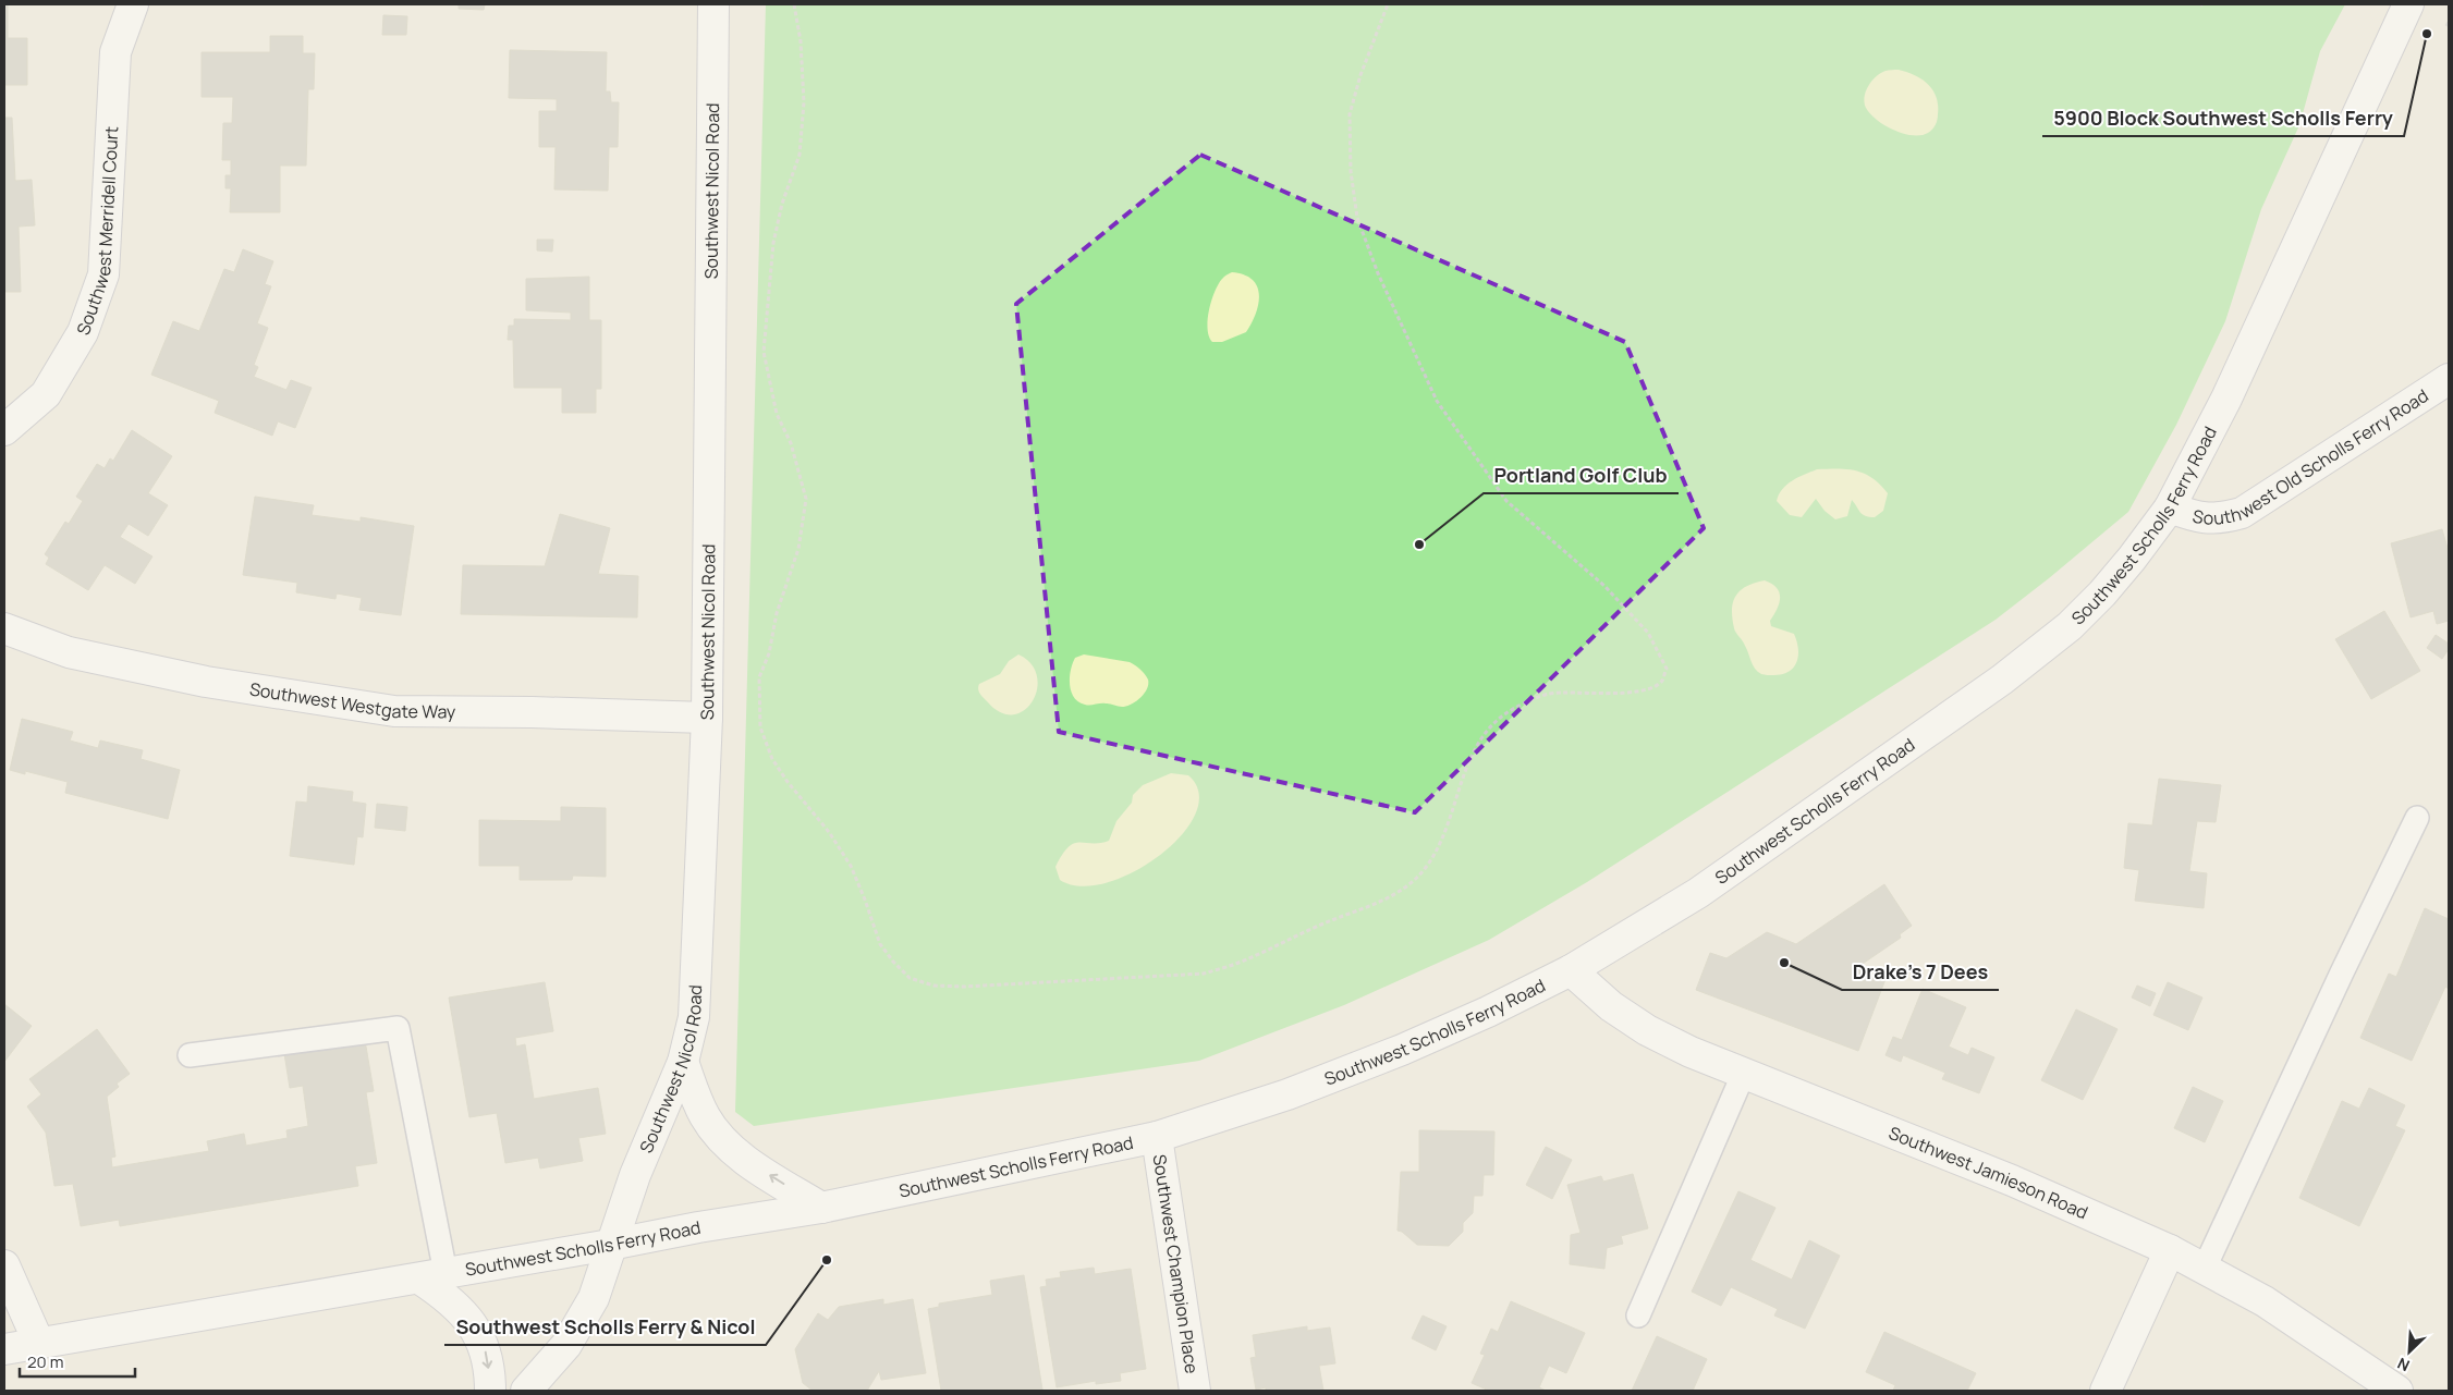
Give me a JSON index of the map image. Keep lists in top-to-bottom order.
{
  "streets": {
    "street": [
      "Southwest Nicol Road",
      "Southwest Merridell Court",
      "Southwest Old Scholls Ferry Road",
      "Southwest Scholls Ferry Road",
      "Southwest Westgate Way",
      "Southwest Jamieson Road",
      "Southwest Champion Place"
    ]
  },
  "crossings": [
    ["Southwest Nicol Road", "Southwest Scholls Ferry Road"],
    ["Southwest Nicol Road", "Southwest Westgate Way"],
    ["Southwest Old Scholls Ferry Road", "Southwest Scholls Ferry Road"],
    ["Southwest Scholls Ferry Road", "Southwest Jamieson Road"],
    ["Southwest Scholls Ferry Road", "Southwest Champion Place"]
  ],
  "places": [
    "5900 Block Southwest Scholls Ferry",
    "Portland Golf Club",
    "Drake's 7 Dees",
    "Southwest Scholls Ferry & Nicol"
  ],
  "scale_bar": "20 m",
  "north": "bottom left"
}
